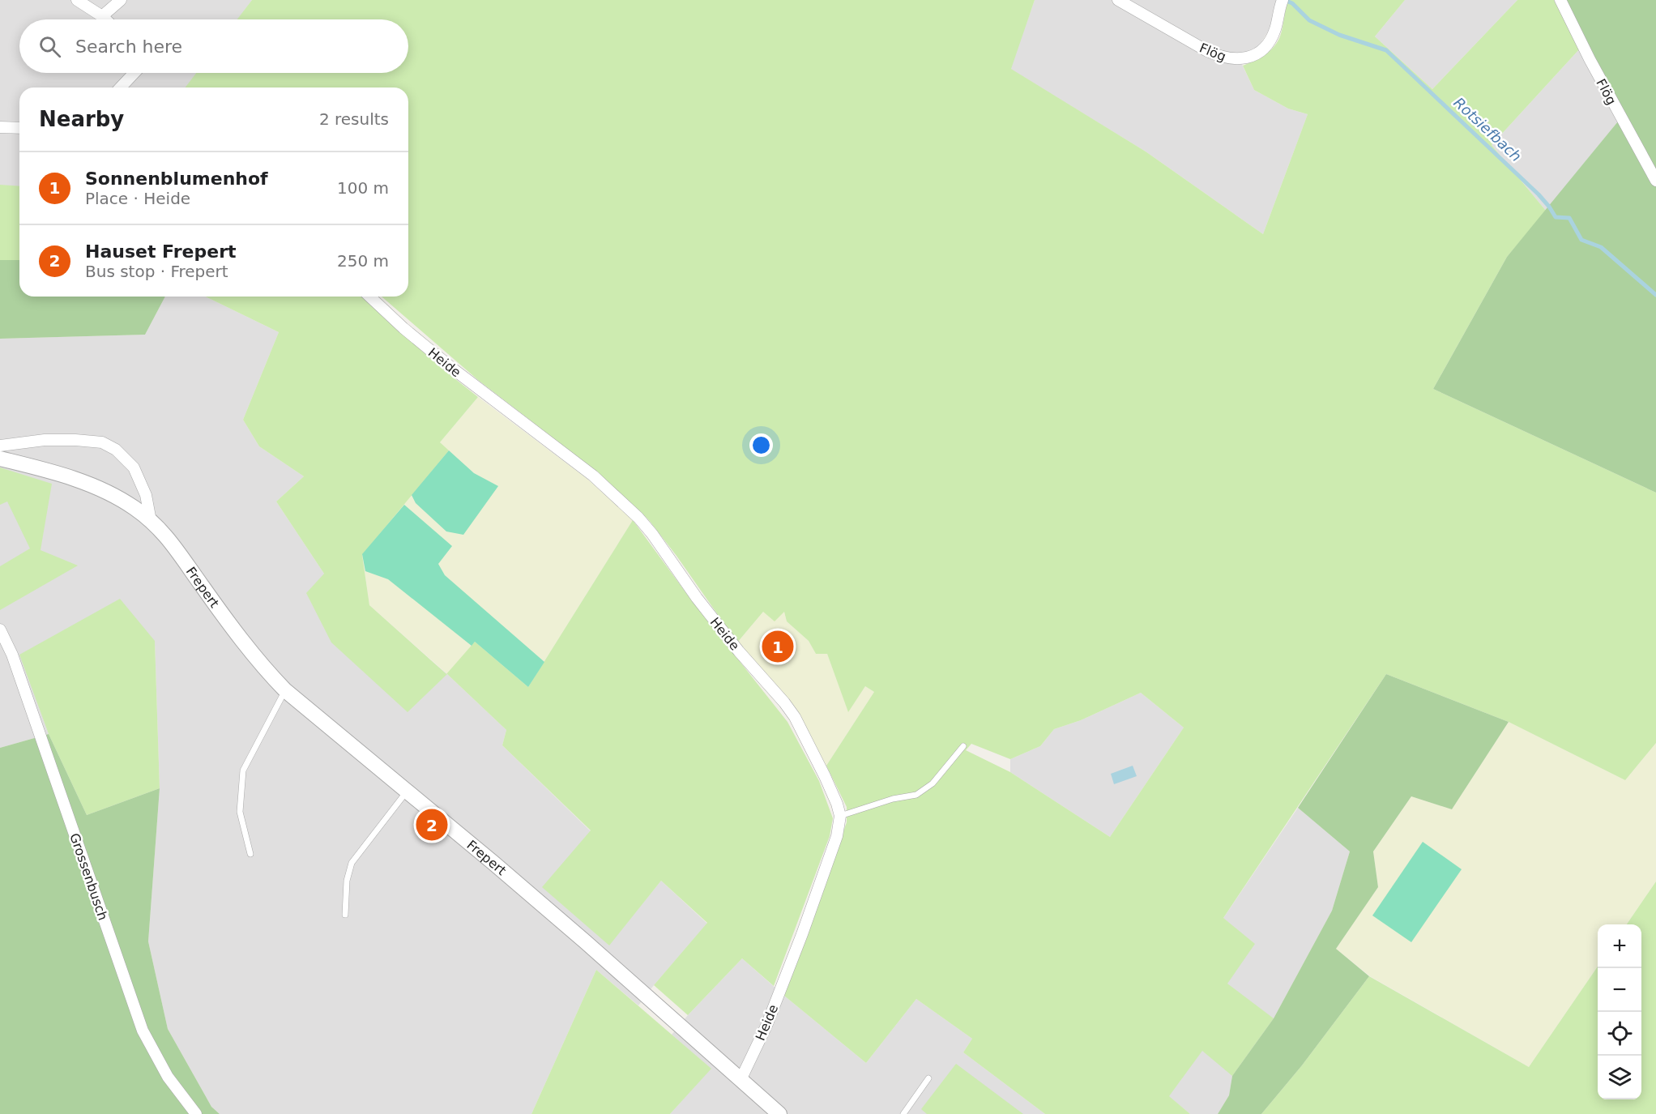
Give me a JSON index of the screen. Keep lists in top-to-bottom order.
{
  "streets": {
    "street": [
      "Flög",
      "Heide",
      "Frepert",
      "Grossenbusch"
    ]
  },
  "crossings": [
    ["Heide", "Frepert"]
  ],
  "water": ["Rotsiefbach"],
  "page": {
    "search": "Search here",
    "heading": ["Nearby", "2 results"],
    "list": [
      {
        "mark": "1",
        "name": "Sonnenblumenhof",
        "note": "Place · Heide",
        "value": "100 m"
      },
      {
        "mark": "2",
        "name": "Hauset Frepert",
        "note": "Bus stop · Frepert",
        "value": "250 m"
      }
    ],
    "pins": ["1", "2"],
    "map_buttons": ["+", "−"]
  }
}
